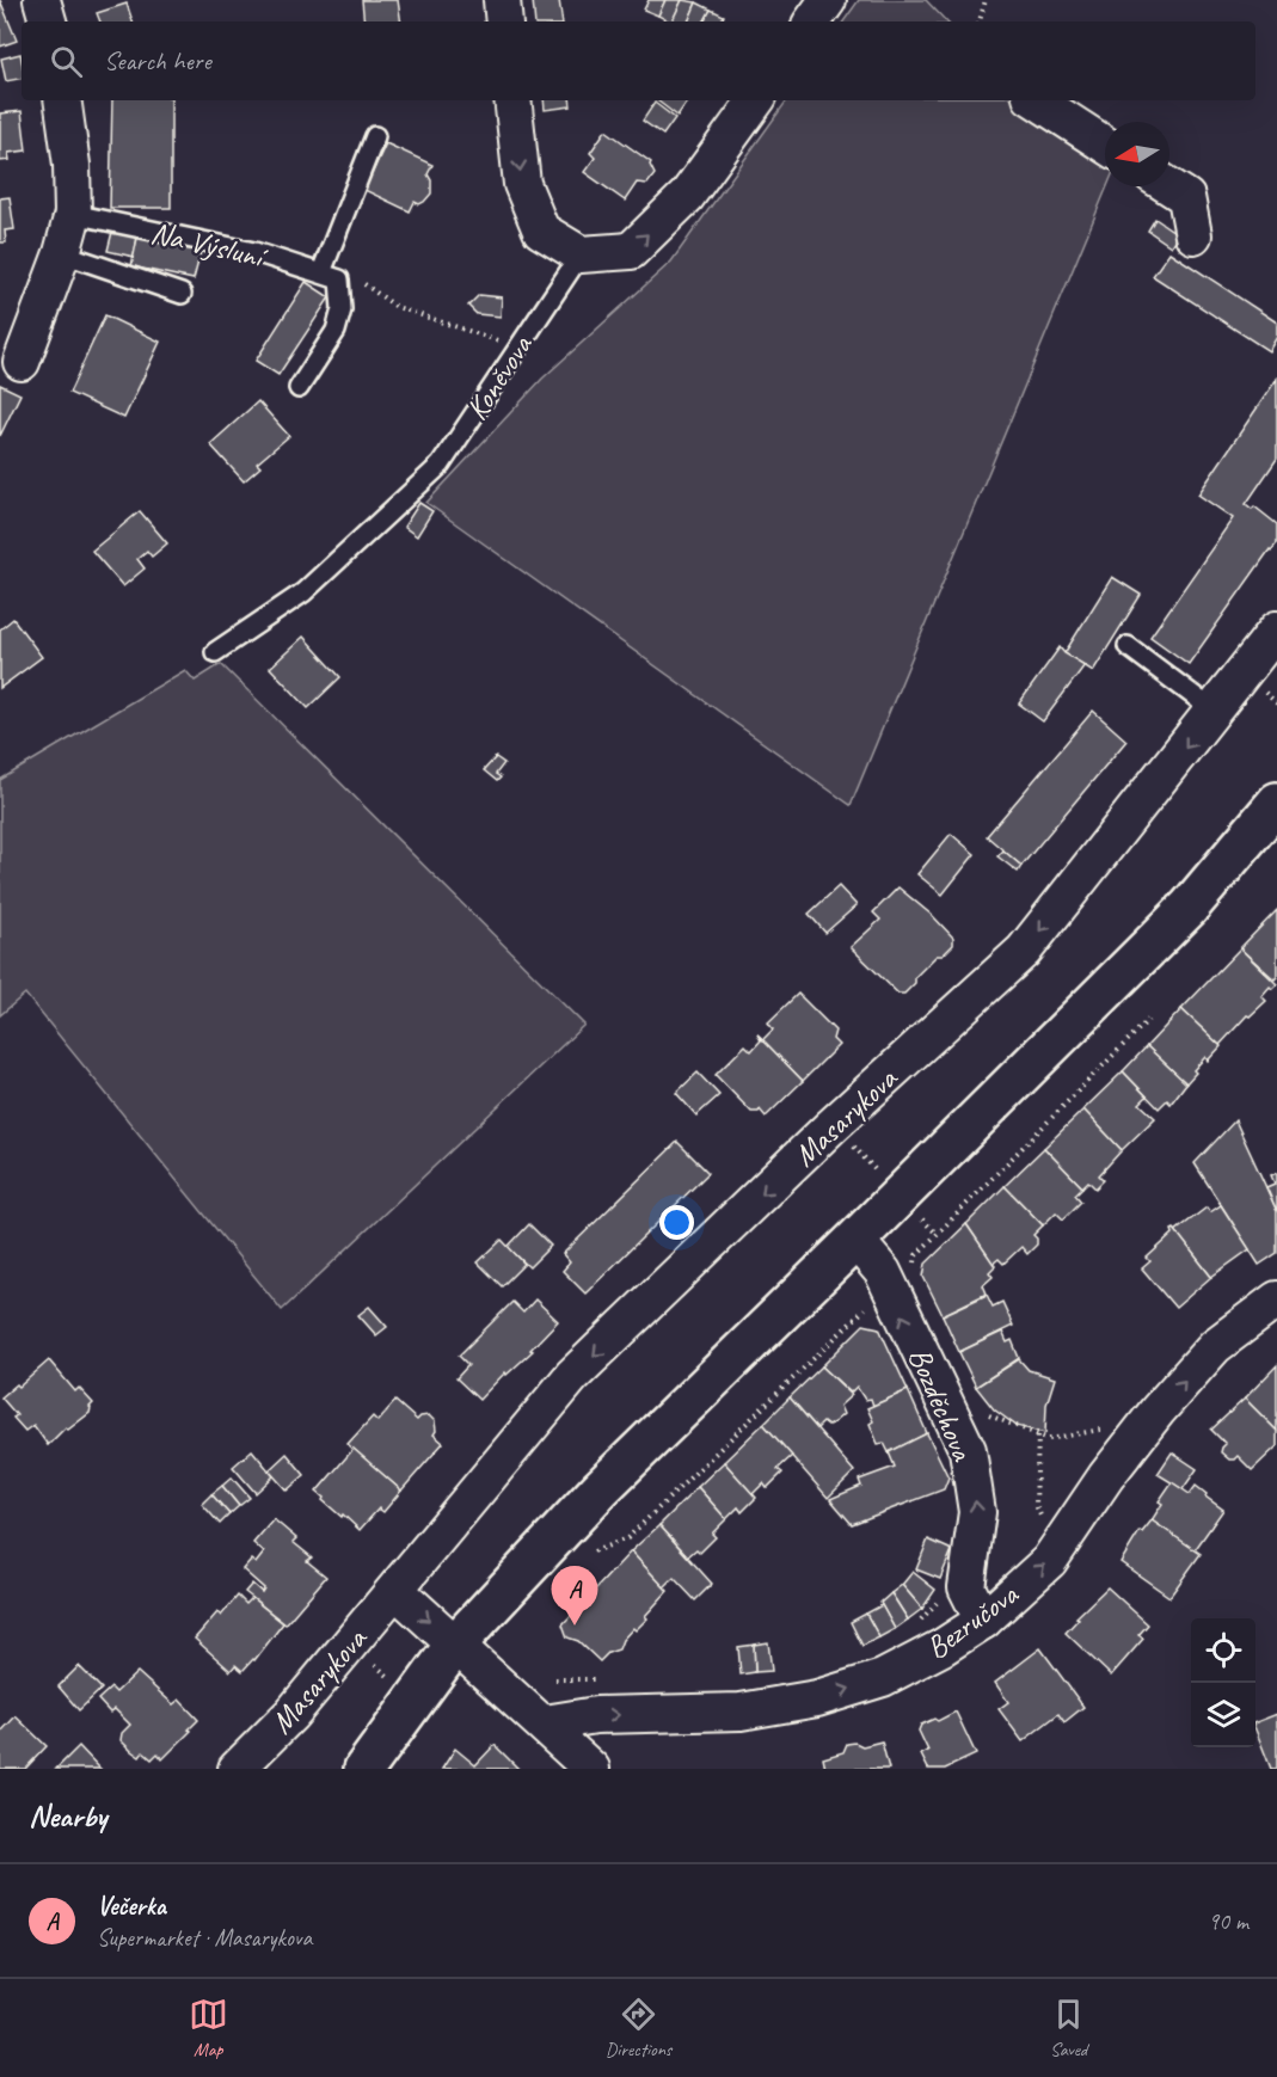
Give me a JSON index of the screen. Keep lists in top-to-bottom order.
{
  "streets": {
    "street": ["Masarykova", "Bozděchova", "Bezručova"],
    "lane": ["Na Výsluní", "Koněvova"]
  },
  "crossings": [
    ["Bozděchova", "Bezručova"]
  ],
  "one_way": ["Bozděchova", "Bezručova"],
  "north": "left",
  "page": {
    "search": "Search here",
    "pins": "A",
    "heading": "Nearby",
    "list": [
      {
        "mark": "A",
        "name": "Večerka",
        "note": "Supermarket · Masarykova",
        "value": "90 m"
      }
    ],
    "nav": ["Map", "Directions", "Saved"]
  }
}
